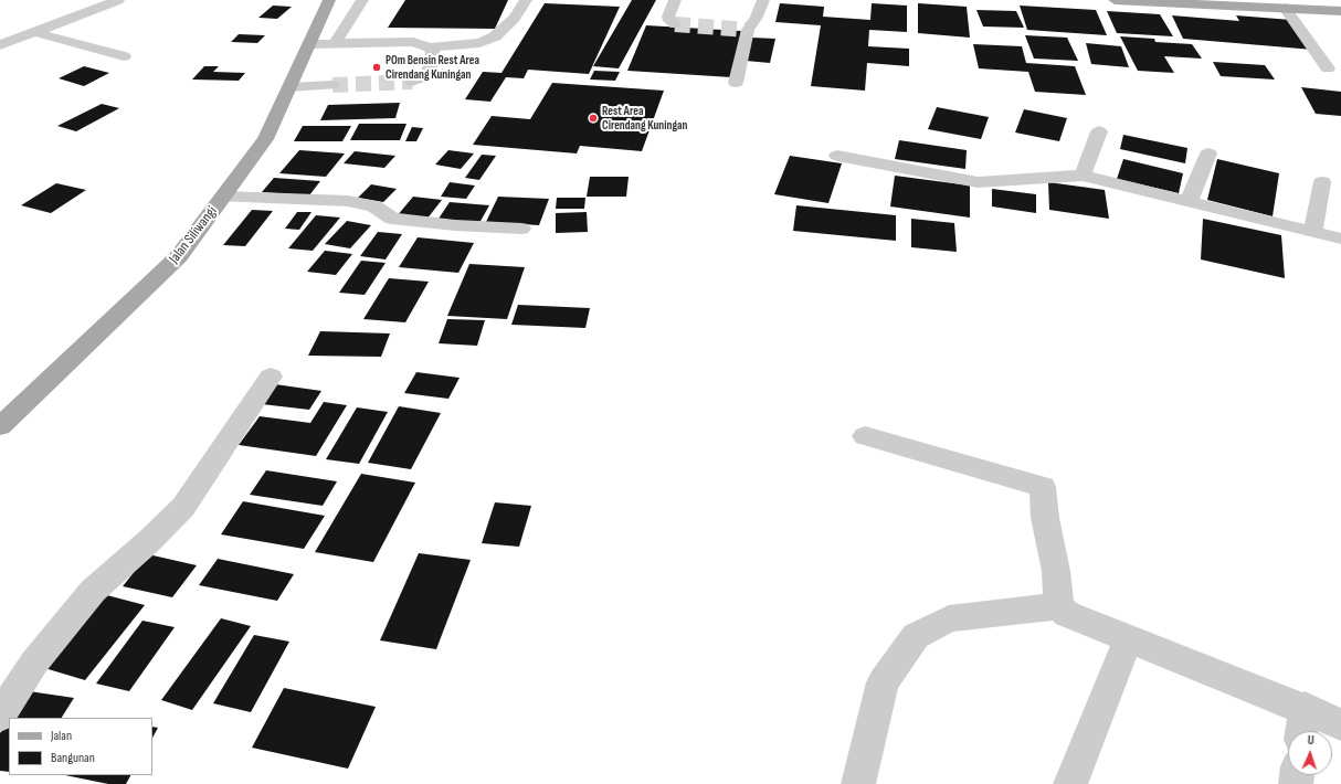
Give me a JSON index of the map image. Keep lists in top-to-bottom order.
{
  "streets": {
    "main road": ["Jalan Siliwangi"]
  },
  "places": ["POm Bensin Rest Area Cirendang Kuningan", "Rest Area Cirendang Kuningan"],
  "legend": ["Jalan", "Bangunan"],
  "north": "top"
}
